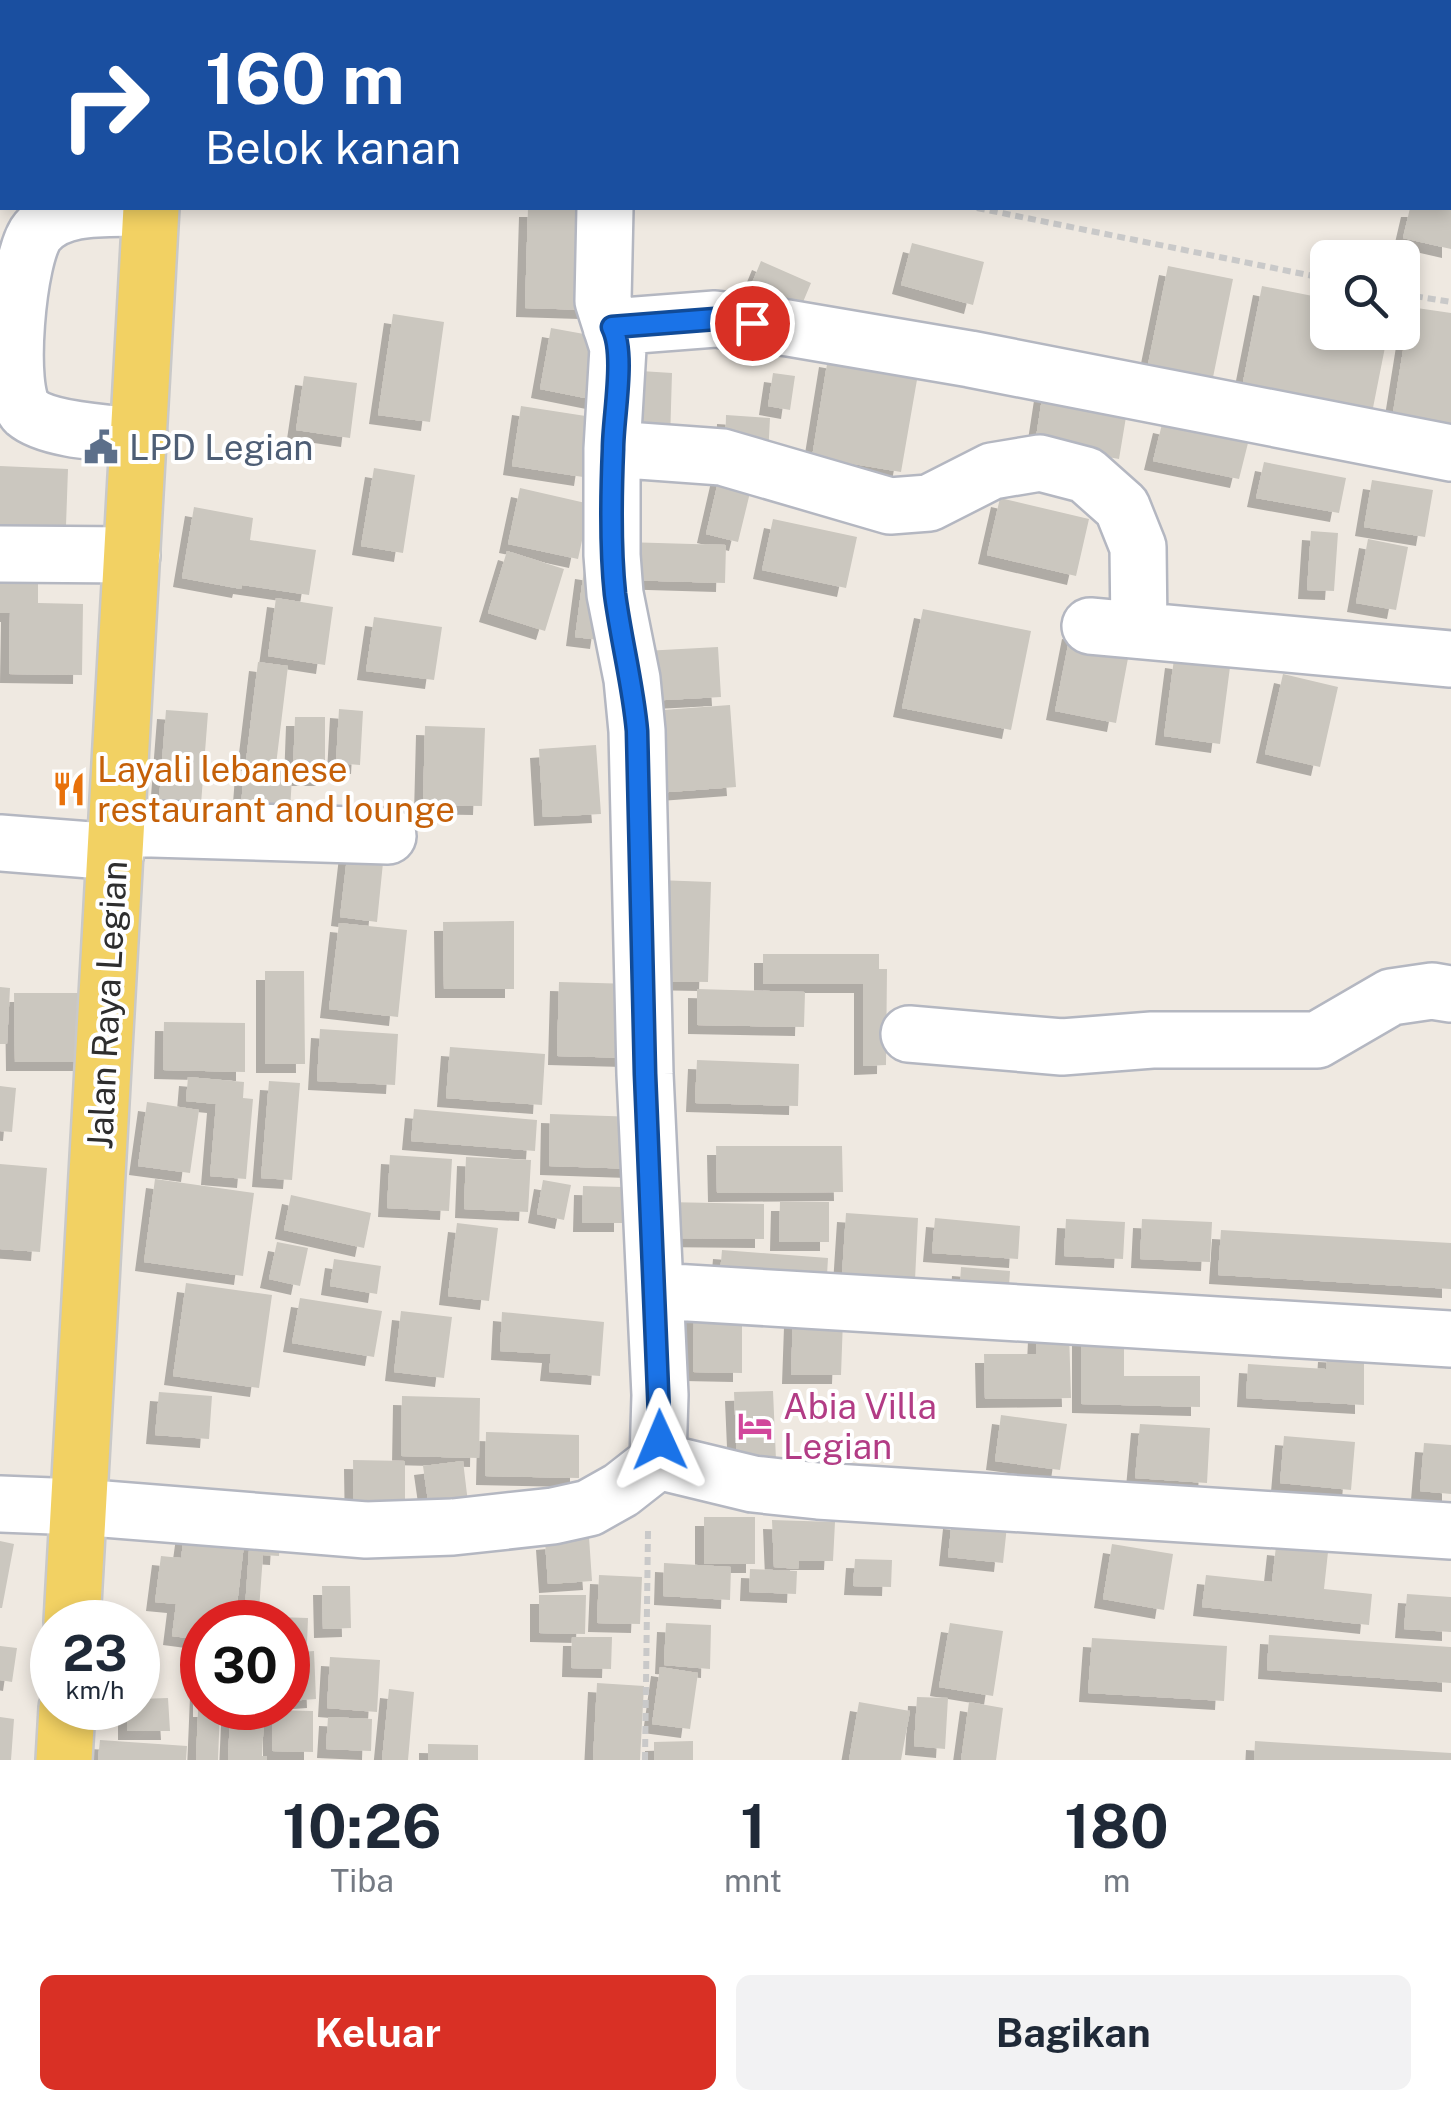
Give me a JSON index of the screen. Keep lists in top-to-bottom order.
{
  "streets": {
    "main road": ["Jalan Raya Legian"]
  },
  "places": {
    "public building": ["LPD Legian"],
    "restaurant": ["Layali lebanese restaurant and lounge"],
    "hotel": ["Abia Villa Legian"]
  },
  "page": {
    "turn": ["160 m", "Belok kanan"],
    "speed": "23 km/h",
    "limit": "30",
    "eta": [
      "10:26",
      "Tiba",
      "1",
      "mnt",
      "180",
      "m"
    ],
    "buttons": ["Keluar", "Bagikan"]
  }
}
